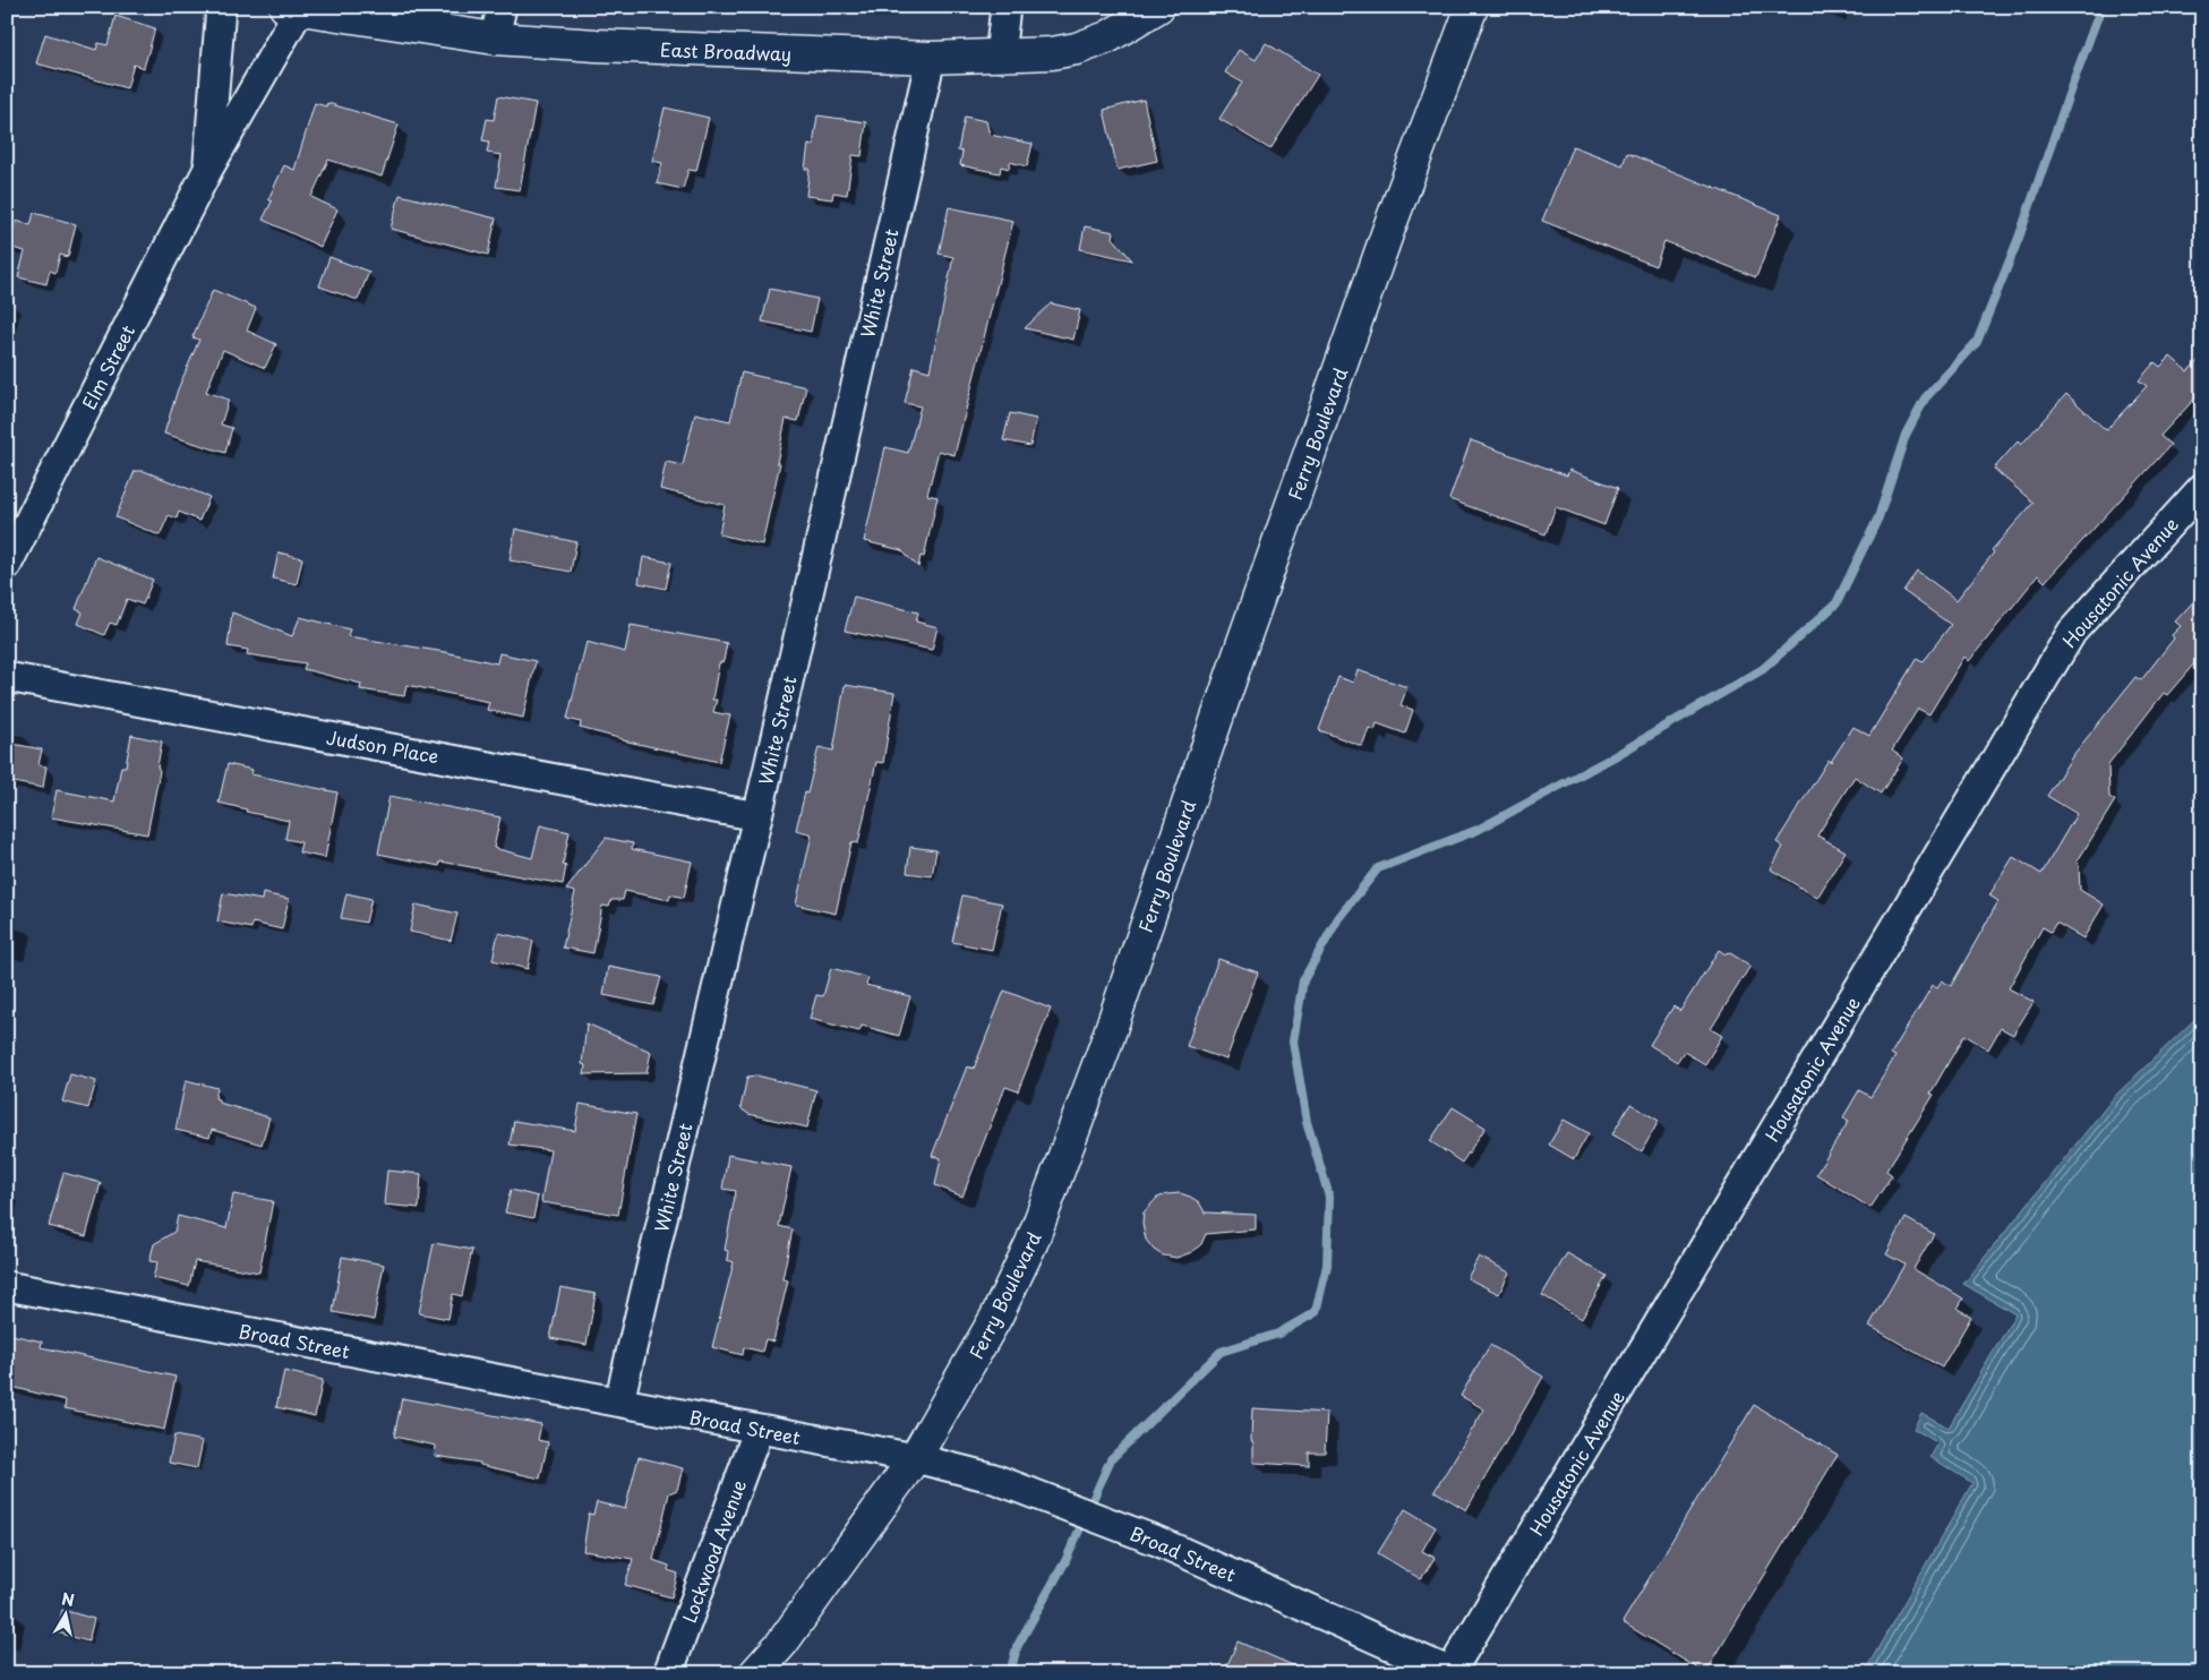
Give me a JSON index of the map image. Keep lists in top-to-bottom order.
{
  "streets": {
    "main road": ["East Broadway", "Ferry Boulevard"],
    "street": [
      "White Street",
      "Elm Street",
      "Housatonic Avenue",
      "Judson Place",
      "Broad Street",
      "Lockwood Avenue"
    ]
  },
  "crossings": [
    ["East Broadway", "White Street"],
    ["East Broadway", "Elm Street"],
    ["White Street", "Judson Place"],
    ["White Street", "Broad Street"],
    ["Ferry Boulevard", "Broad Street"],
    ["Housatonic Avenue", "Broad Street"],
    ["Broad Street", "Lockwood Avenue"]
  ],
  "north": "top"
}
